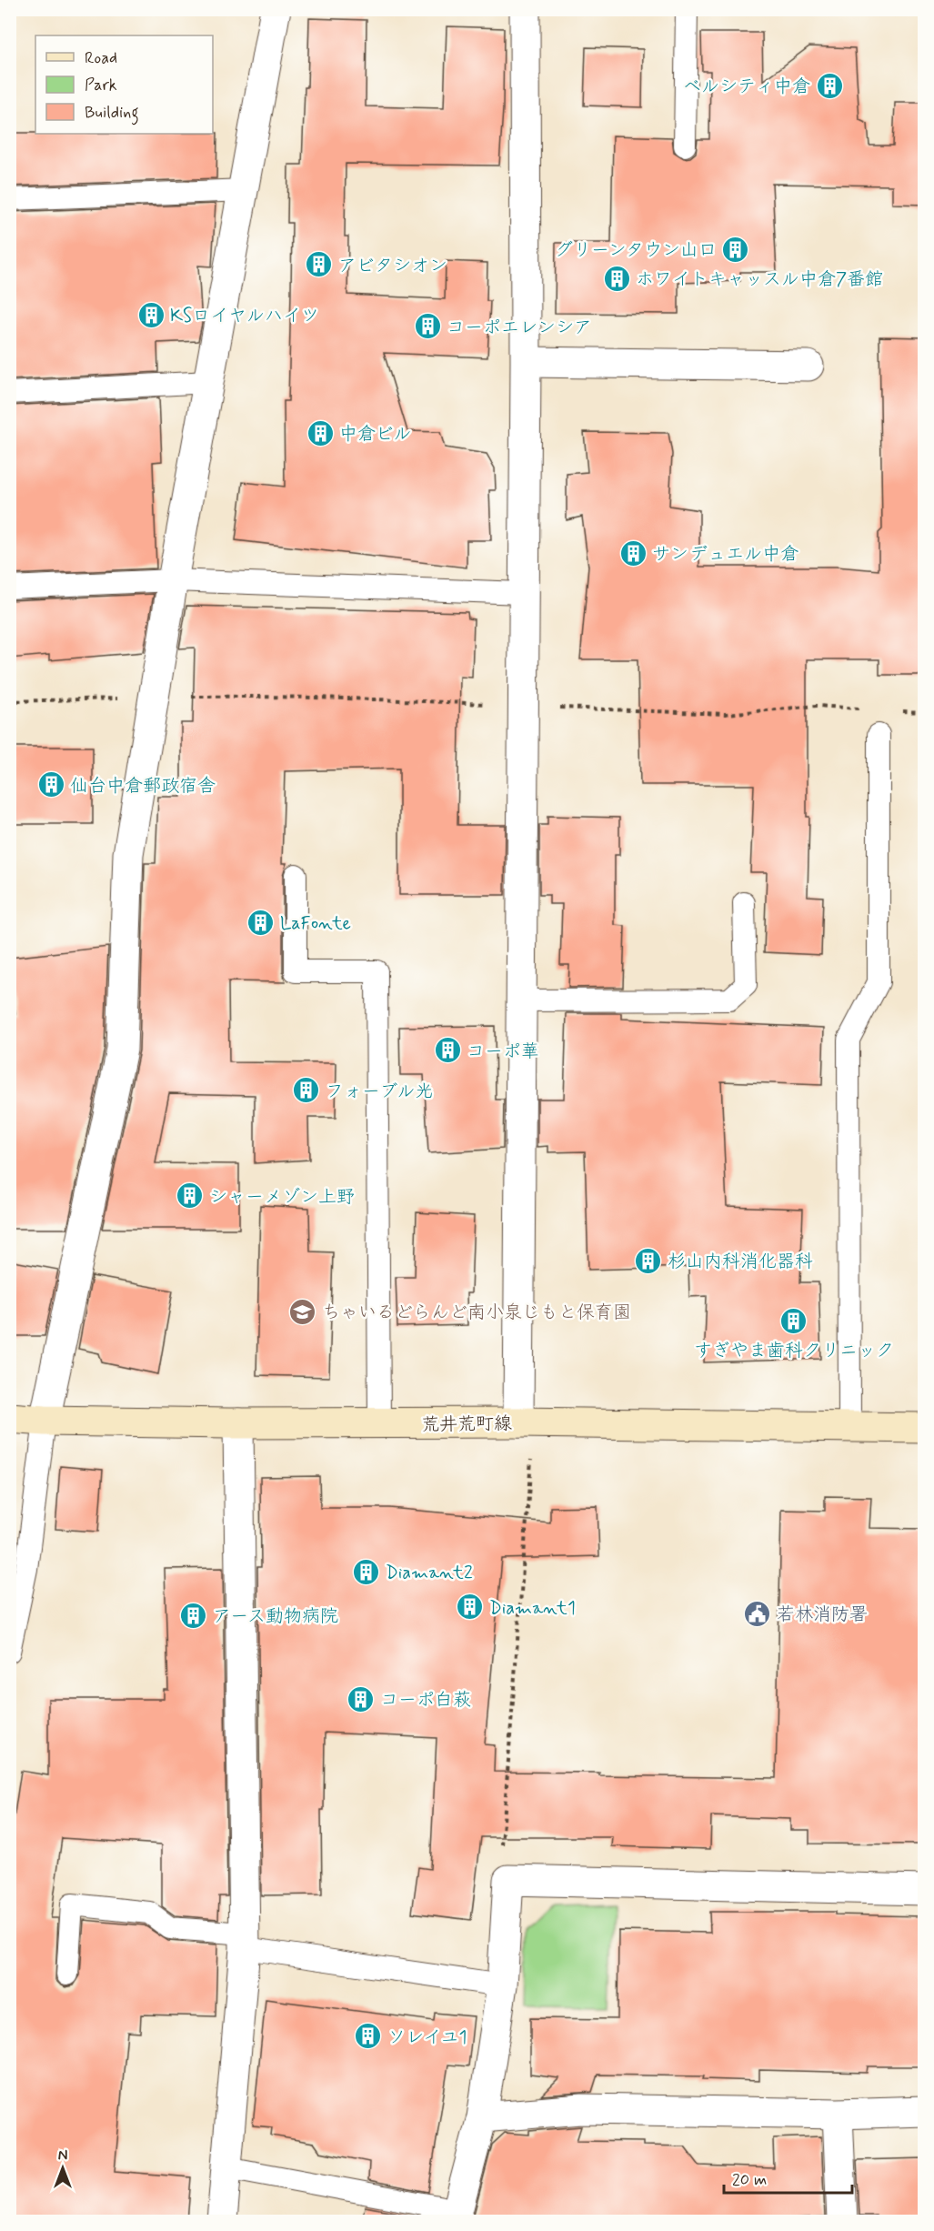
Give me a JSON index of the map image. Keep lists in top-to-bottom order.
{
  "streets": {
    "main road": ["荒井荒町線"]
  },
  "places": {
    "building": [
      "ベルシティ中倉",
      "グリーンタウン山口",
      "アビタシオン",
      "ホワイトキャッスル中倉7番館",
      "KSロイヤルハイツ",
      "コーポエレンシア",
      "中倉ビル",
      "サンデュエル中倉",
      "仙台中倉郵政宿舎",
      "LaFonte",
      "コーポ華",
      "フォーブル光",
      "シャーメゾン上野",
      "杉山内科消化器科",
      "すぎやま歯科クリニック",
      "Diamant2",
      "Diamant1",
      "アース動物病院",
      "コーポ白萩",
      "ソレイユ1"
    ],
    "school or university": ["ちゃいるどらんど南小泉じもと保育園"],
    "public building": ["若林消防署"]
  },
  "legend": ["Road", "Park", "Building"],
  "scale_bar": "20 m",
  "north": "top"
}
